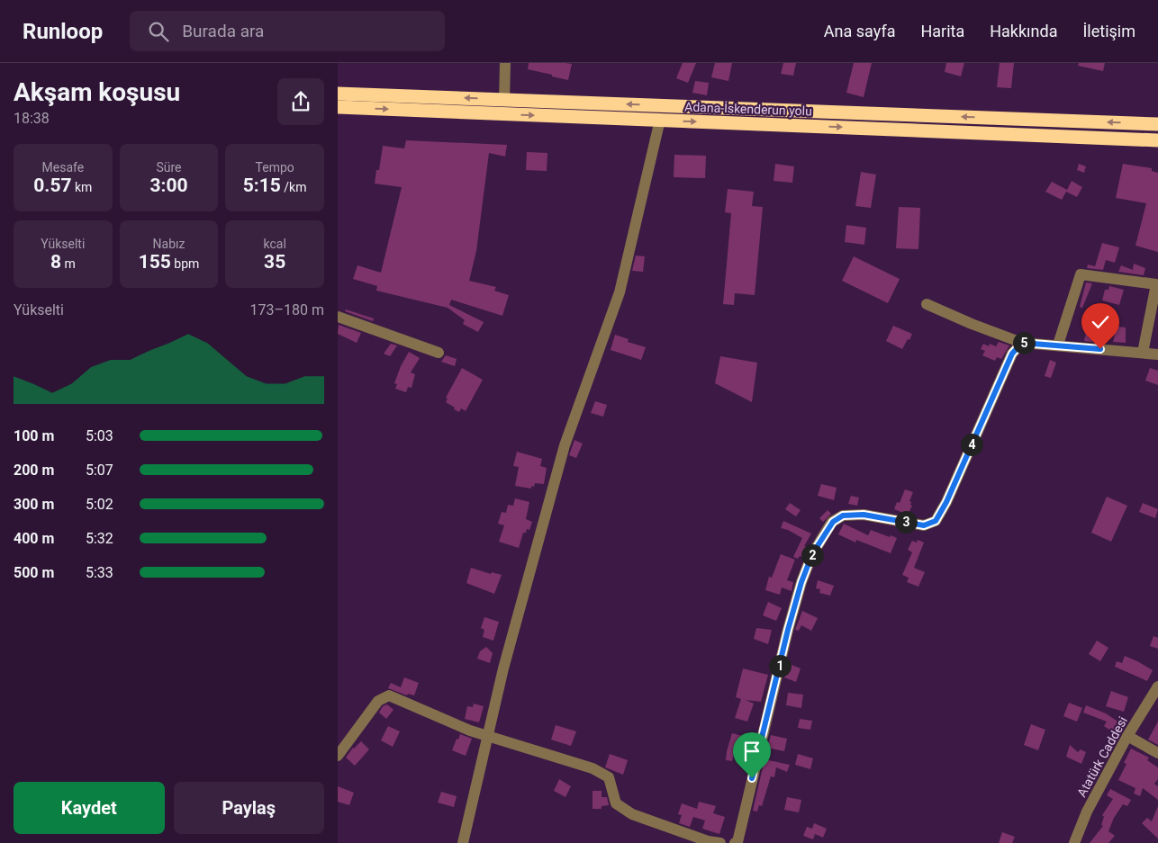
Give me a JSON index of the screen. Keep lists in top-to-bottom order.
{
  "streets": {
    "highway": ["Adana-İskenderun yolu"],
    "street": ["Atatürk Caddesi"]
  },
  "page": {
    "header": "Runloop",
    "search": "Burada ara",
    "nav": [
      "Ana sayfa",
      "Harita",
      "Hakkında",
      "İletişim"
    ],
    "heading": ["Akşam koşusu", "18:38"],
    "stats": [
      ["Mesafe", "0.57 km"],
      ["Süre", "3:00"],
      ["Tempo", "5:15 /km"],
      ["Yükselti", "8 m"],
      ["Nabız", "155 bpm"],
      ["kcal", "35"]
    ],
    "chart": ["Yükselti", "173–180 m"],
    "pins": [
      "5",
      "4",
      "3",
      "2",
      "1"
    ],
    "list": [
      {
        "name": "100 m",
        "note": "5:03"
      },
      {
        "name": "200 m",
        "note": "5:07"
      },
      {
        "name": "300 m",
        "note": "5:02"
      },
      {
        "name": "400 m",
        "note": "5:32"
      },
      {
        "name": "500 m",
        "note": "5:33"
      }
    ],
    "buttons": ["Kaydet", "Paylaş"]
  }
}
